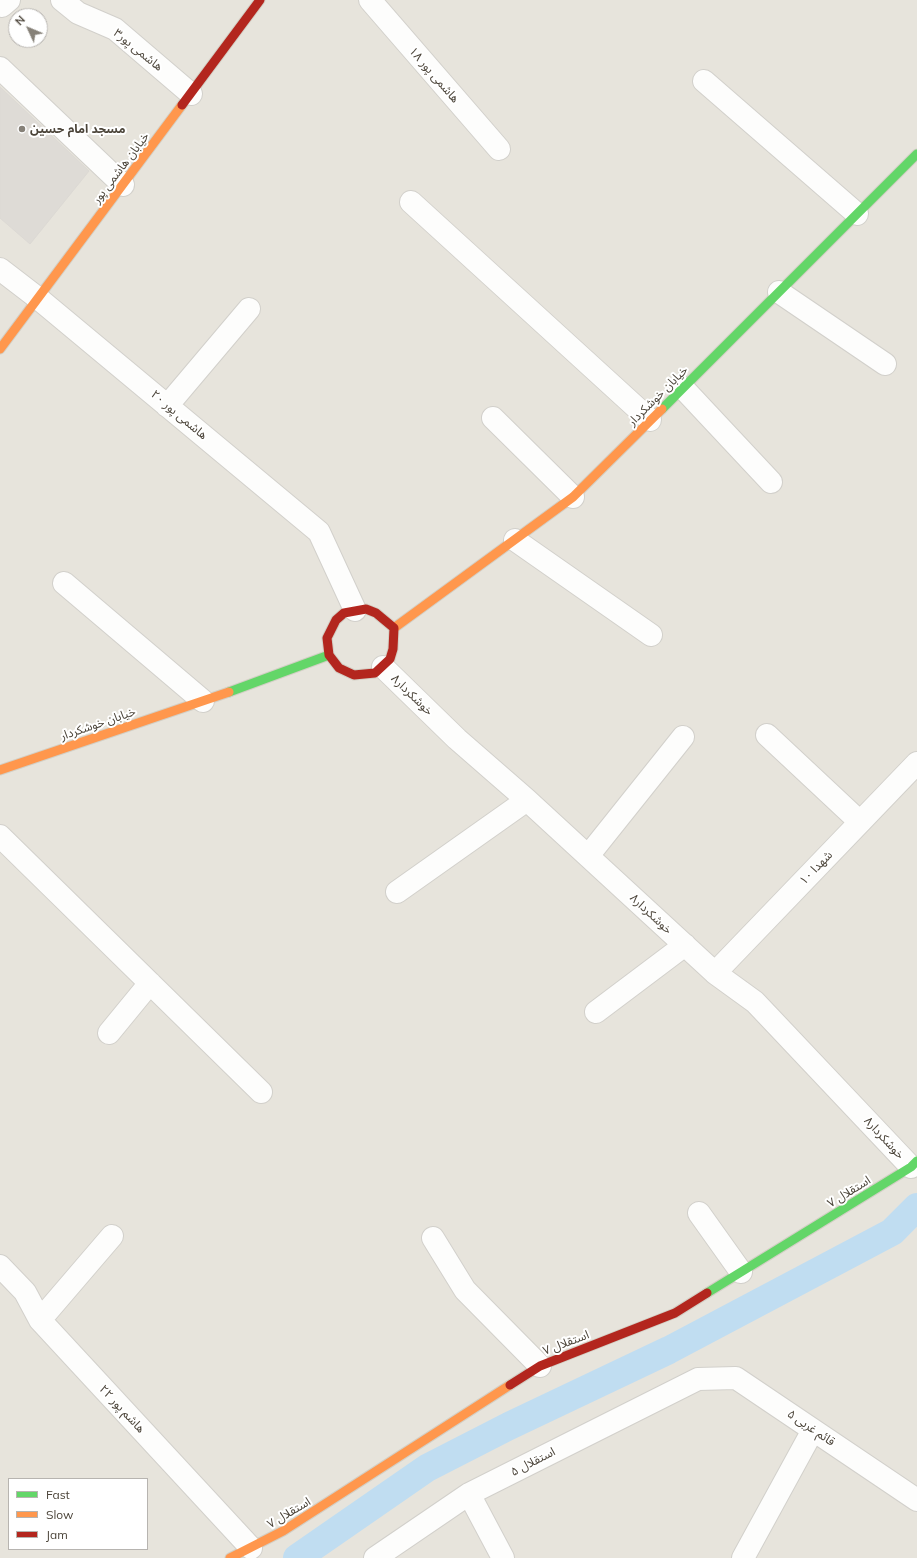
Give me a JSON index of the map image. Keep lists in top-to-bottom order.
{
  "streets": {
    "street": [
      "هاشمی پور۳",
      "هاشمی پور ۱۸",
      "خیابان هاشمی پور",
      "خیابان خوشکردار",
      "هاشمی پور ۲۰",
      "خوشکردار۸",
      "شهدا ۱۰",
      "استقلال ۷",
      "هاشم پور ۲۲",
      "قائم غربی ۵",
      "استقلال ۵"
    ]
  },
  "crossings": [
    ["هاشمی پور۳", "خیابان هاشمی پور"],
    ["خیابان هاشمی پور", "هاشمی پور ۲۰"],
    ["خیابان خوشکردار", "هاشمی پور ۲۰"],
    ["خیابان خوشکردار", "خوشکردار۸"],
    ["هاشمی پور ۲۰", "خوشکردار۸"],
    ["خوشکردار۸", "شهدا ۱۰"],
    ["خوشکردار۸", "استقلال ۷"],
    ["استقلال ۷", "هاشم پور ۲۲"],
    ["قائم غربی ۵", "استقلال ۵"]
  ],
  "places": ["مسجد امام حسین"],
  "legend": ["Fast", "Slow", "Jam"],
  "north": "top left"
}
